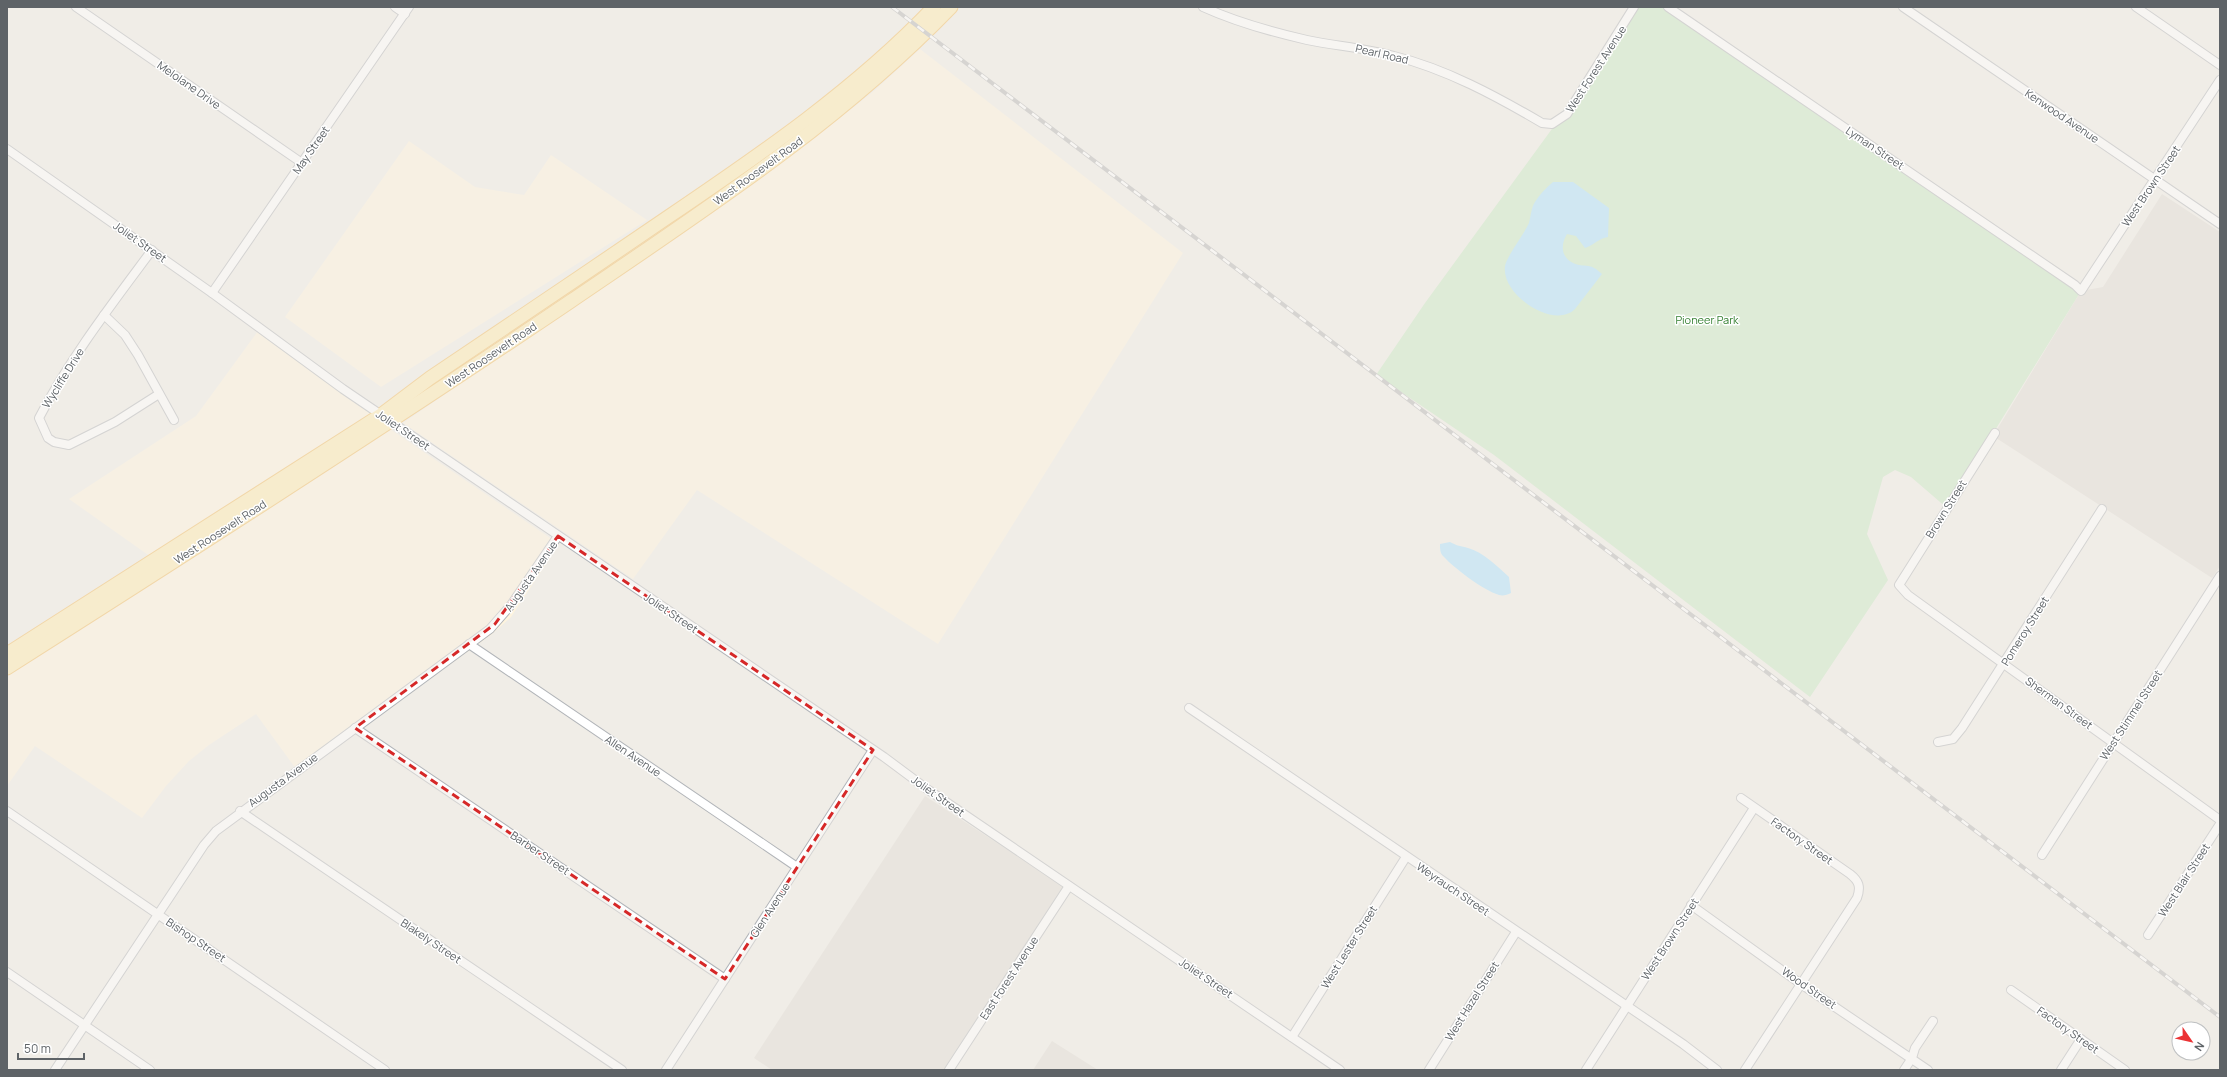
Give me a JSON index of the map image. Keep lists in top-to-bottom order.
{
  "streets": {
    "main road": ["West Roosevelt Road"],
    "street": [
      "Pearl Road",
      "West Forest Avenue",
      "Melolane Drive",
      "Kenwood Avenue",
      "Lyman Street",
      "May Street",
      "West Brown Street",
      "Joliet Street",
      "Wycliffe Drive",
      "Brown Street",
      "Augusta Avenue",
      "Pomeroy Street",
      "Sherman Street",
      "West Stimmel Street",
      "Allen Avenue",
      "Factory Street",
      "Barber Street",
      "West Blair Street",
      "Weyrauch Street",
      "Glen Avenue",
      "Bishop Street",
      "Blakely Street",
      "West Lester Street",
      "East Forest Avenue",
      "Wood Street",
      "West Hazel Street"
    ]
  },
  "crossings": [
    ["Pearl Road", "West Forest Avenue"],
    ["Melolane Drive", "May Street"],
    ["Kenwood Avenue", "West Brown Street"],
    ["Lyman Street", "West Brown Street"],
    ["May Street", "Joliet Street"],
    ["West Roosevelt Road", "Joliet Street"],
    ["West Brown Street", "Factory Street"],
    ["West Brown Street", "Weyrauch Street"],
    ["West Brown Street", "Wood Street"],
    ["Joliet Street", "Wycliffe Drive"],
    ["Joliet Street", "Augusta Avenue"],
    ["Joliet Street", "Glen Avenue"],
    ["Joliet Street", "West Lester Street"],
    ["Joliet Street", "East Forest Avenue"],
    ["Brown Street", "Sherman Street"],
    ["Augusta Avenue", "Allen Avenue"],
    ["Augusta Avenue", "Barber Street"],
    ["Augusta Avenue", "Bishop Street"],
    ["Augusta Avenue", "Blakely Street"],
    ["Pomeroy Street", "Sherman Street"],
    ["Sherman Street", "West Stimmel Street"],
    ["Allen Avenue", "Glen Avenue"],
    ["Factory Street", "Wood Street"],
    ["Barber Street", "Glen Avenue"],
    ["Weyrauch Street", "West Lester Street"],
    ["Weyrauch Street", "West Hazel Street"]
  ],
  "parks": ["Pioneer Park"],
  "scale_bar": "50 m",
  "north": "bottom right"
}
